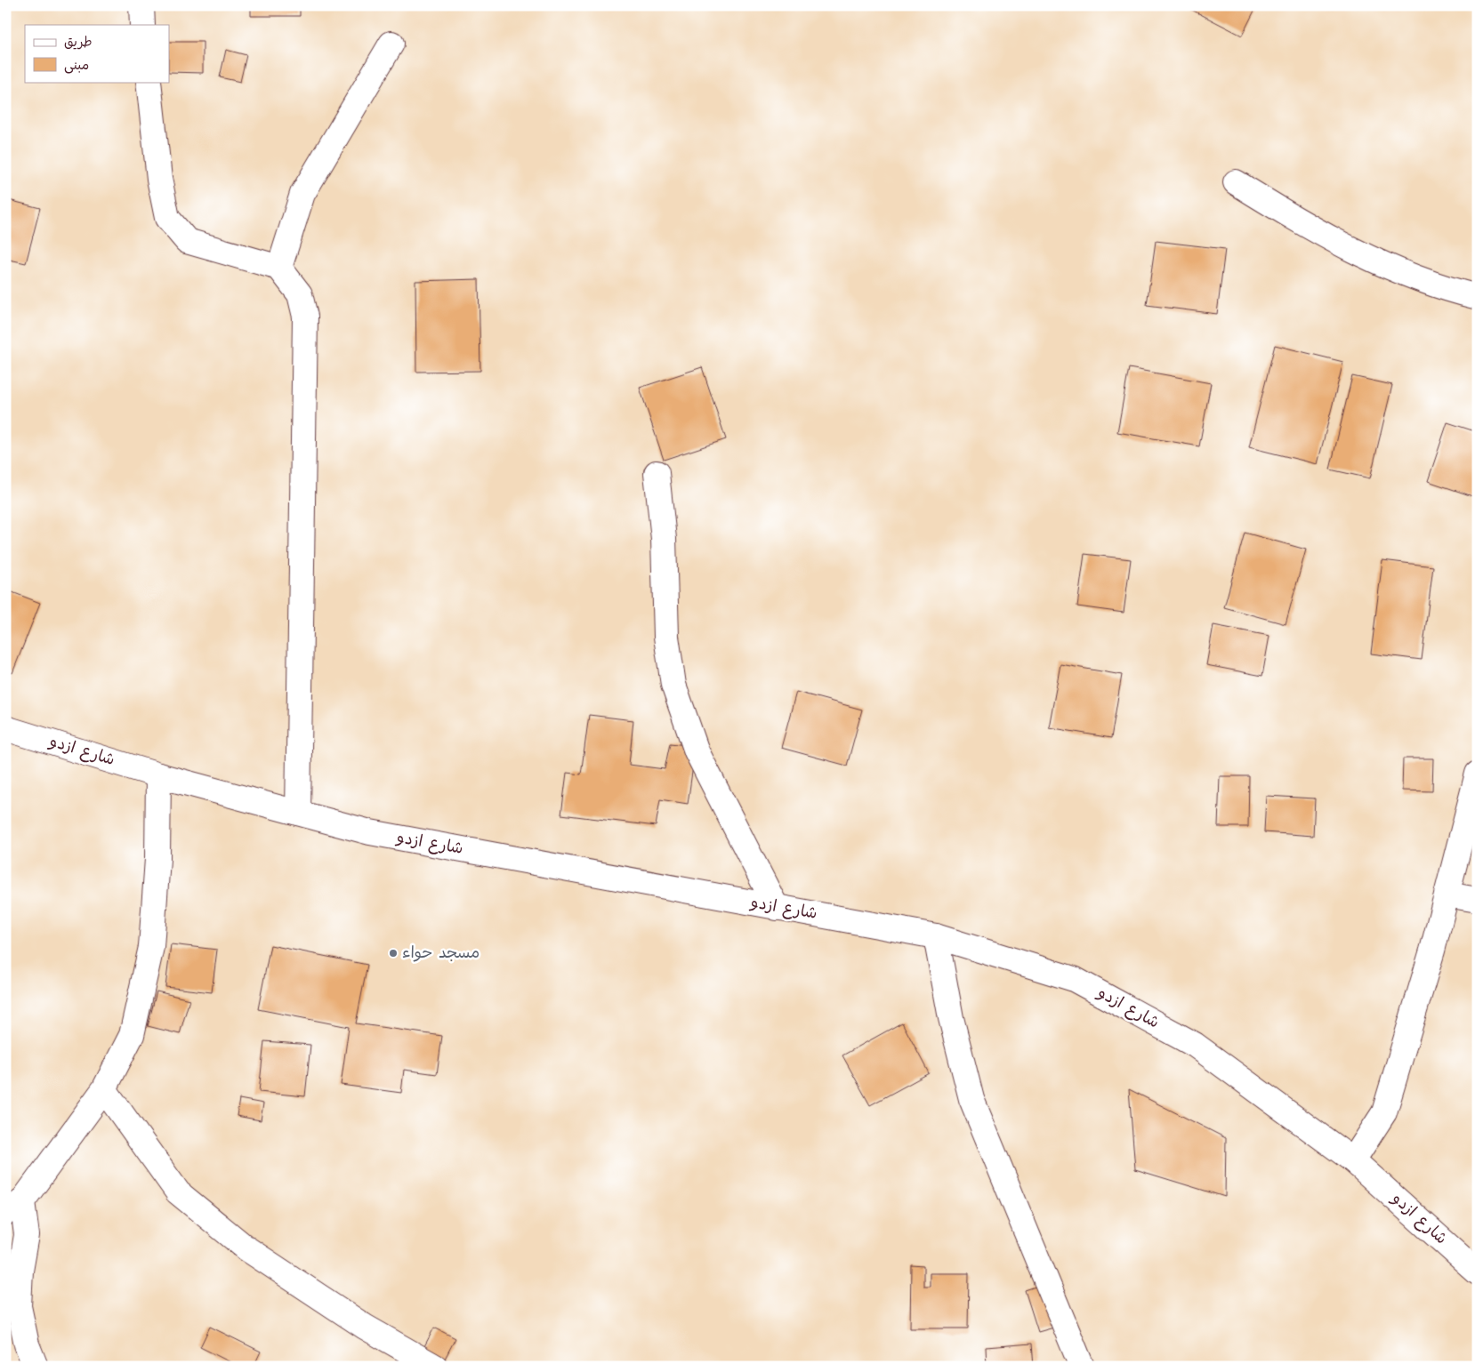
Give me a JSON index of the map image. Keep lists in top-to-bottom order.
{
  "streets": {
    "street": ["شارع ازدو"]
  },
  "places": ["مسجد حواء"],
  "legend": ["طريق", "مبنى"]
}
